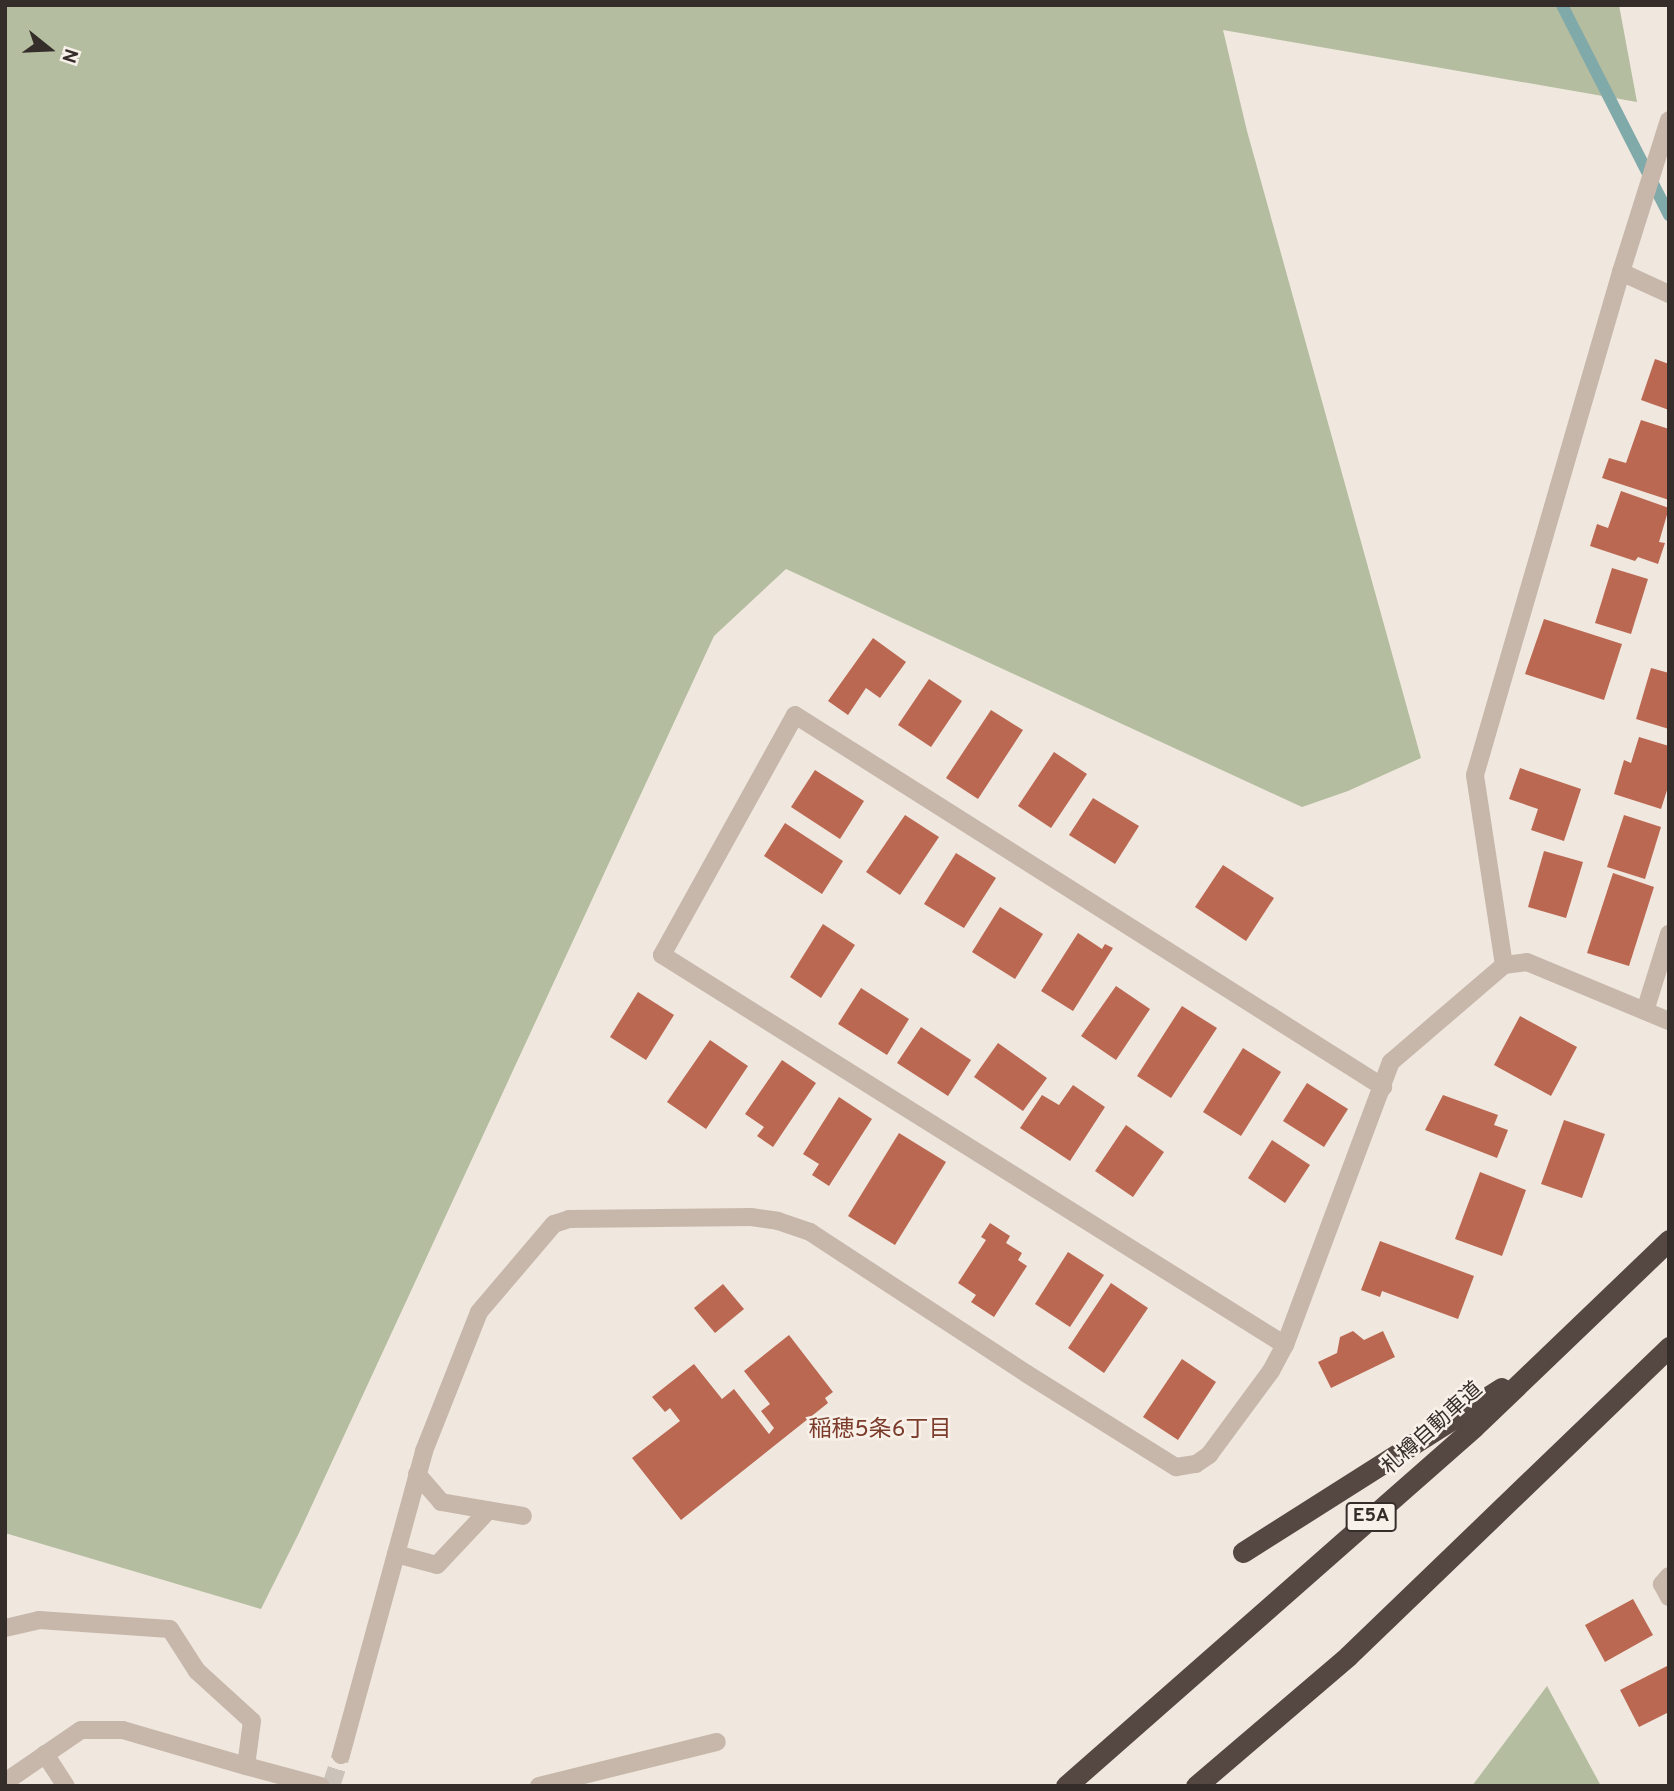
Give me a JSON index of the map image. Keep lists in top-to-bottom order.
{
  "streets": {
    "highway": ["札樽自動車道", "E5A"]
  },
  "districts": ["稲穂5条6丁目"],
  "north": "right"
}
